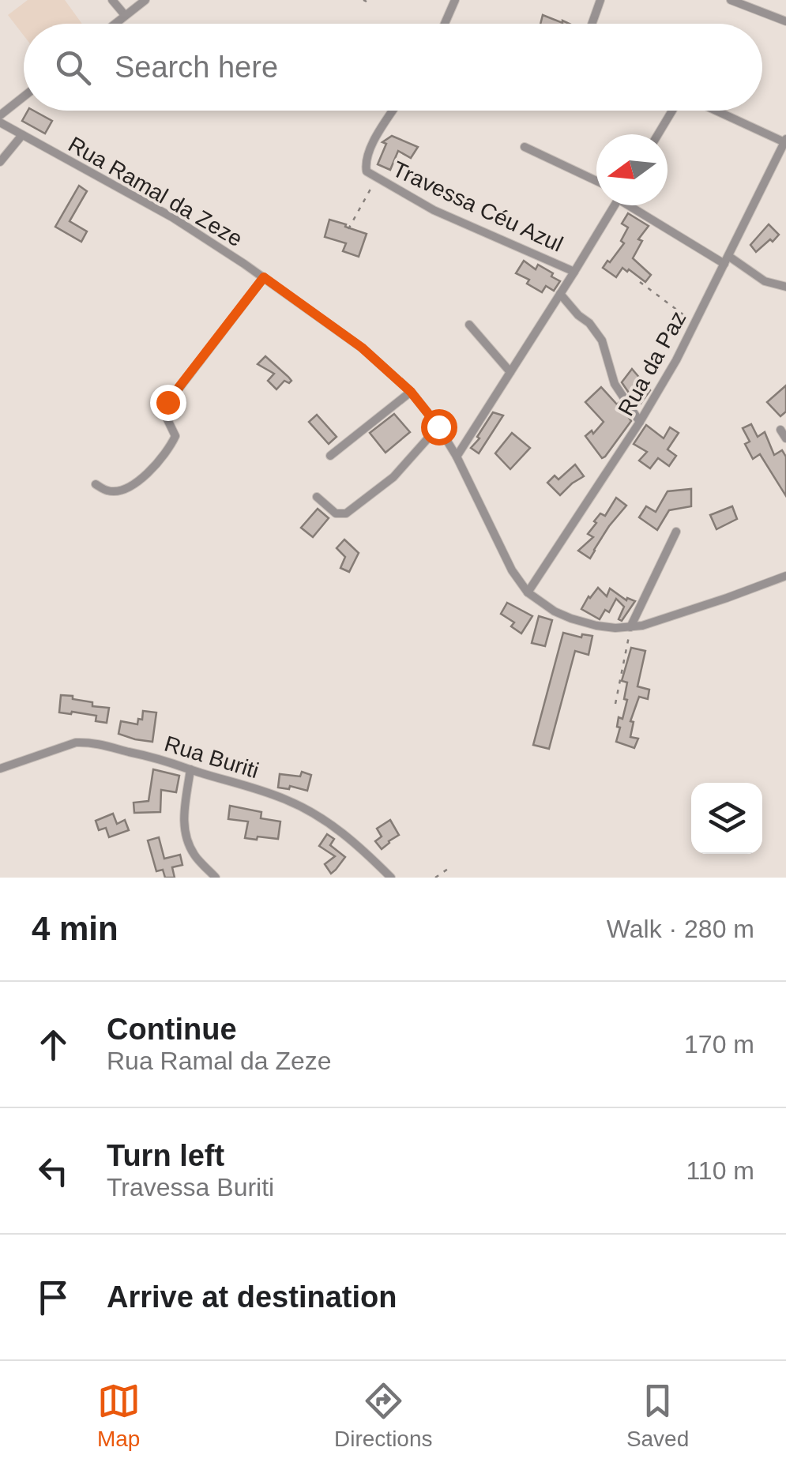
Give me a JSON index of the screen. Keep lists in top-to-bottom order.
{
  "streets": {
    "street": [
      "Rua Ramal da Zeze",
      "Travessa Céu Azul",
      "Rua da Paz",
      "Rua Buriti"
    ]
  },
  "crossings": [
    ["Rua Ramal da Zeze", "Rua da Paz"]
  ],
  "north": "left",
  "page": {
    "search": "Search here",
    "heading": ["4 min", "Walk · 280 m"],
    "list": [
      ["Continue", "Rua Ramal da Zeze", "170 m"],
      ["Turn left", "Travessa Buriti", "110 m"],
      "Arrive at destination"
    ],
    "nav": ["Map", "Directions", "Saved"]
  }
}
